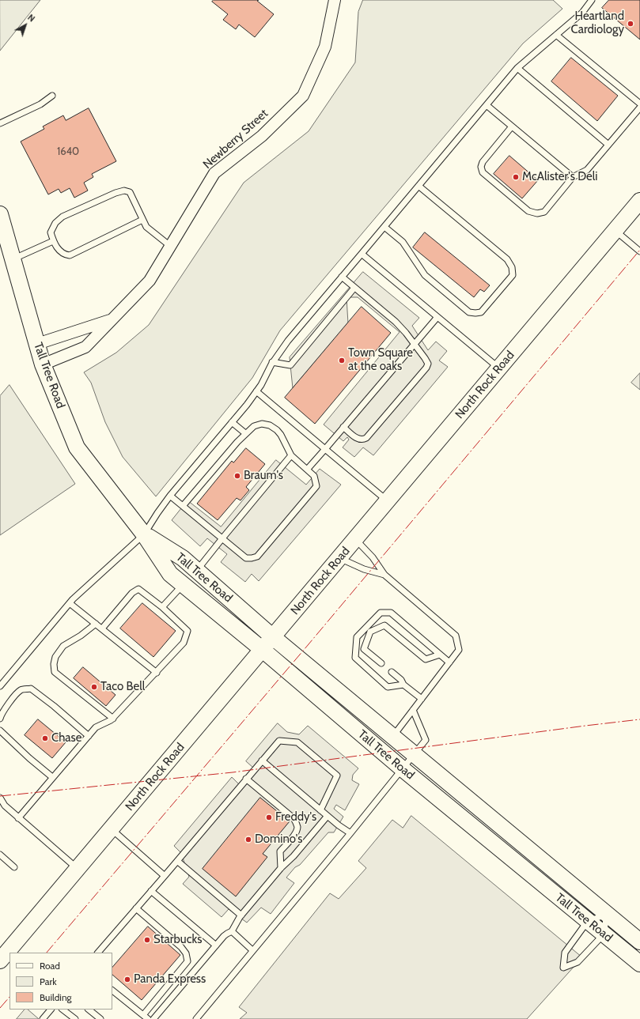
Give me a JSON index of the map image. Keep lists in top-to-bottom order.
{
  "streets": {
    "street": ["Newberry Street", "Tall Tree Road", "North Rock Road"]
  },
  "crossings": [
    ["Newberry Street", "Tall Tree Road"],
    ["Tall Tree Road", "North Rock Road"]
  ],
  "places": [
    "Heartland Cardiology",
    "McAlister's Deli",
    "Town Square at the oaks",
    "Braum's",
    "Taco Bell",
    "Chase",
    "Freddy's",
    "Domino's",
    "Starbucks",
    "Panda Express"
  ],
  "house_numbers": ["1640"],
  "legend": ["Road", "Park", "Building"],
  "north": "top right"
}
